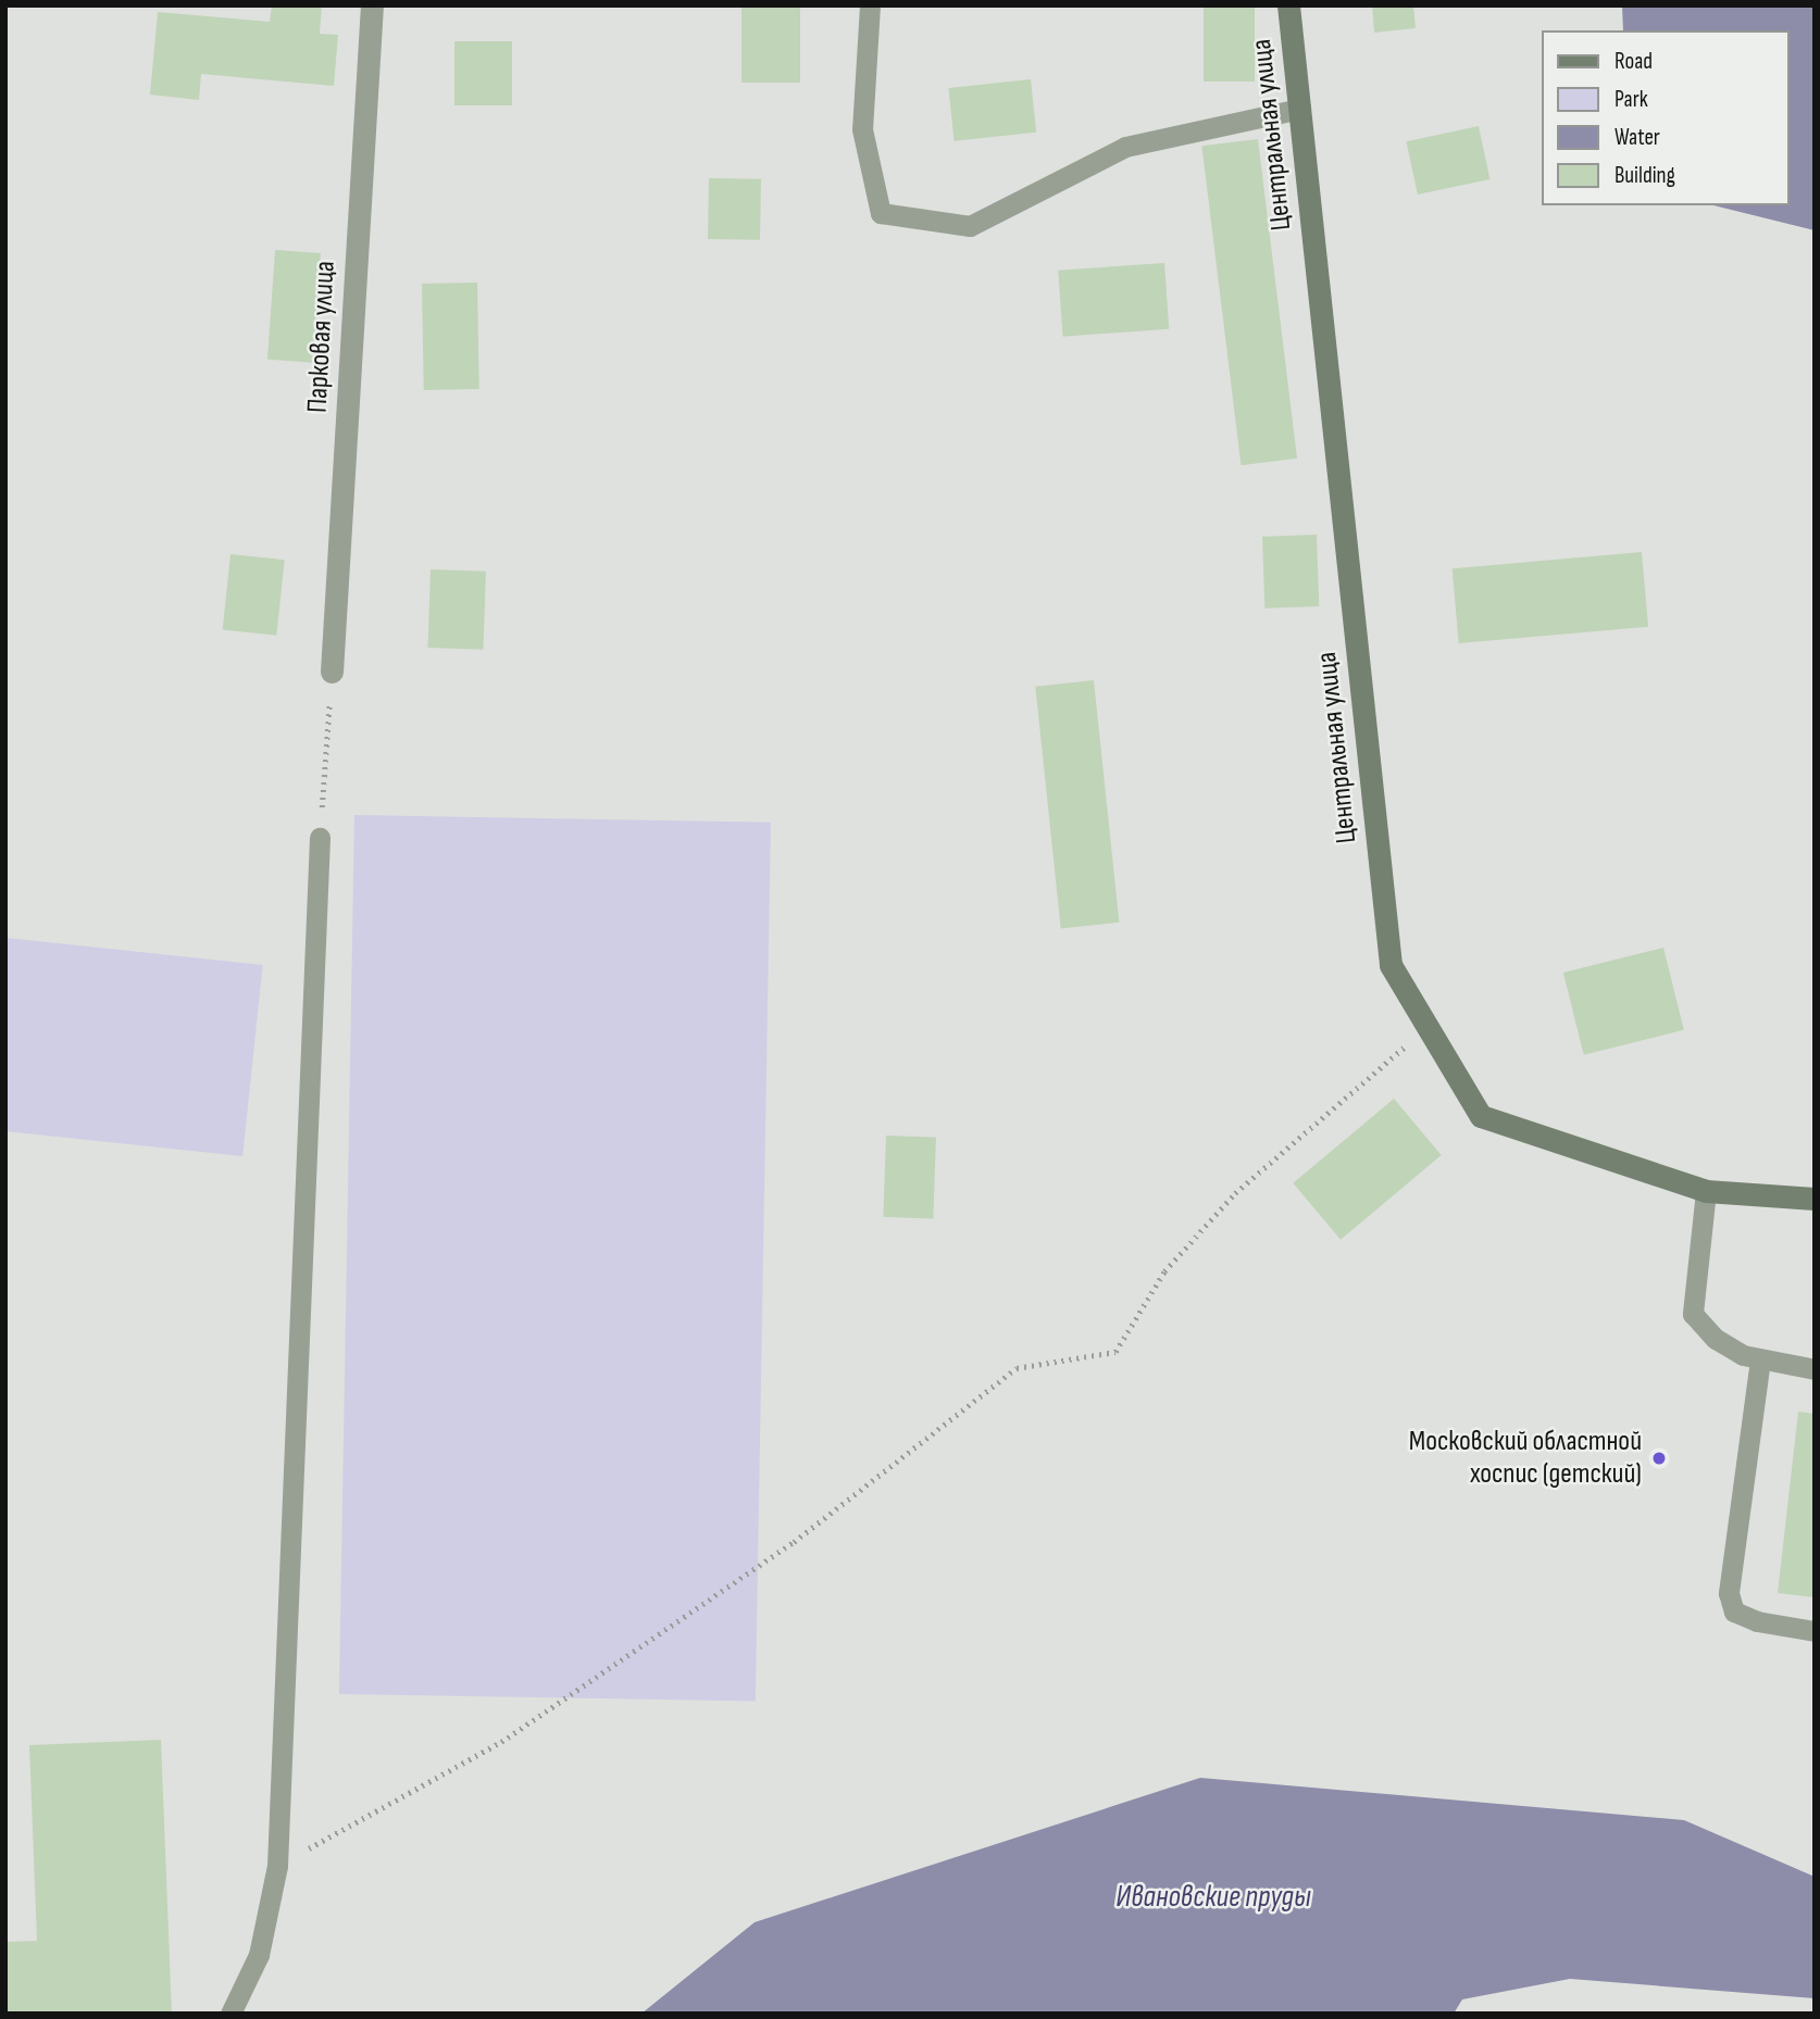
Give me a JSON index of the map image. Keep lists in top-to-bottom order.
{
  "streets": {
    "street": ["Центральная улица", "Парковая улица"]
  },
  "water": ["Ивановские пруды"],
  "places": ["Московский областной хоспис (детский)"],
  "legend": [
    "Road",
    "Park",
    "Water",
    "Building"
  ]
}
